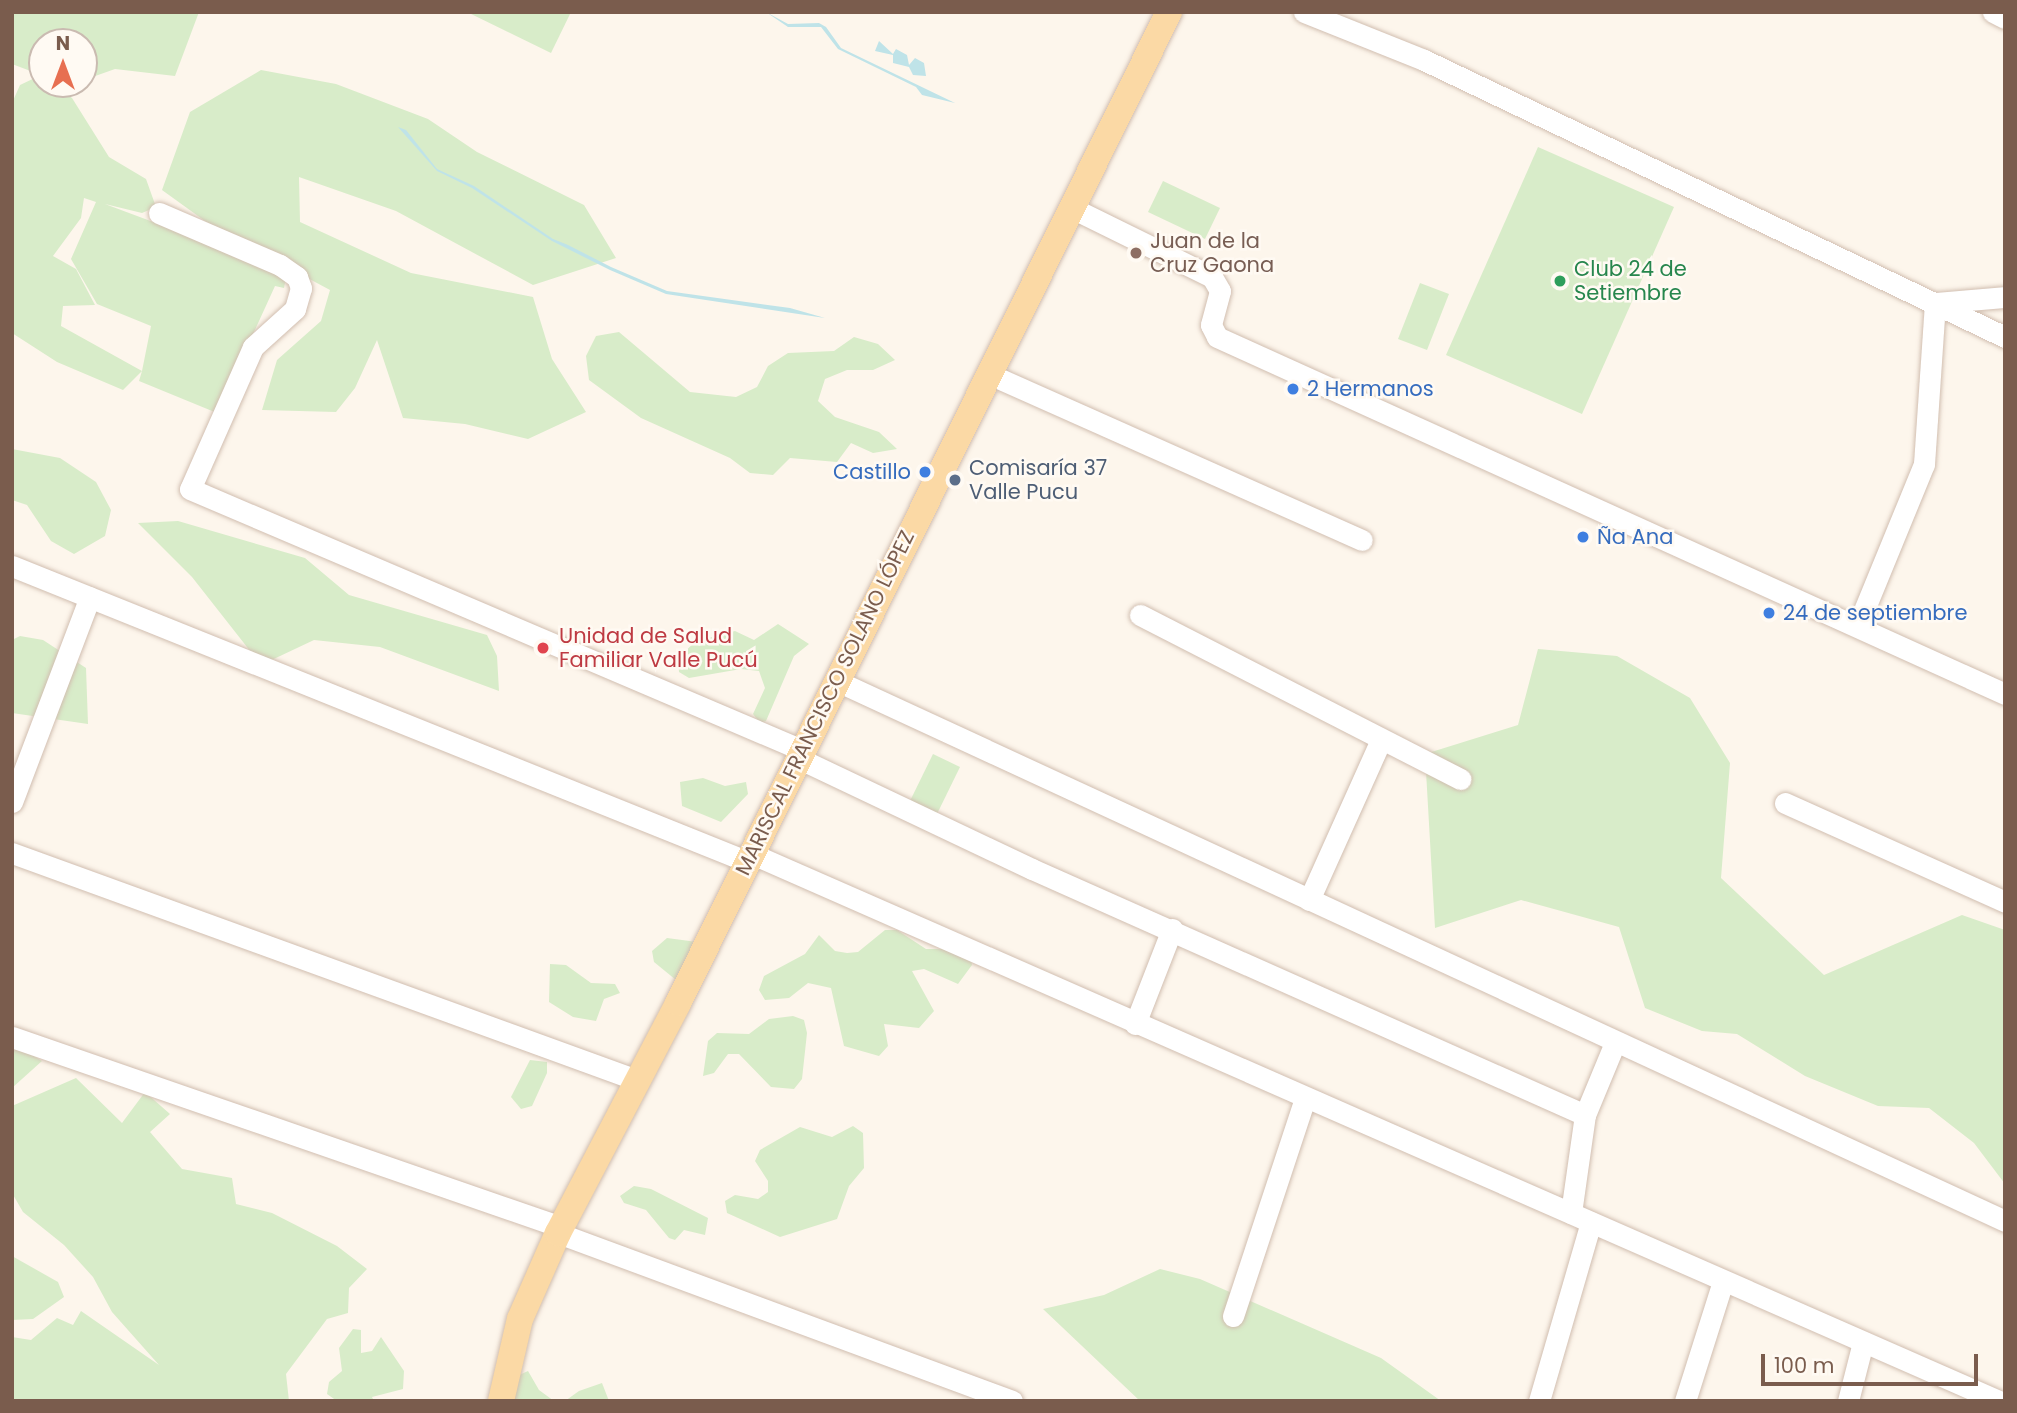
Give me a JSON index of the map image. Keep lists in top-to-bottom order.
{
  "streets": {
    "main road": ["MARISCAL FRANCISCO SOLANO LÓPEZ"]
  },
  "places": [
    "Juan de la Cruz Gaona",
    "Club 24 de Setiembre",
    "2 Hermanos",
    "Castillo",
    "Comisaría 37 Valle Pucu",
    "Ña Ana",
    "24 de septiembre",
    "Unidad de Salud Familiar Valle Pucú"
  ],
  "scale_bar": "100 m",
  "north": "top"
}
